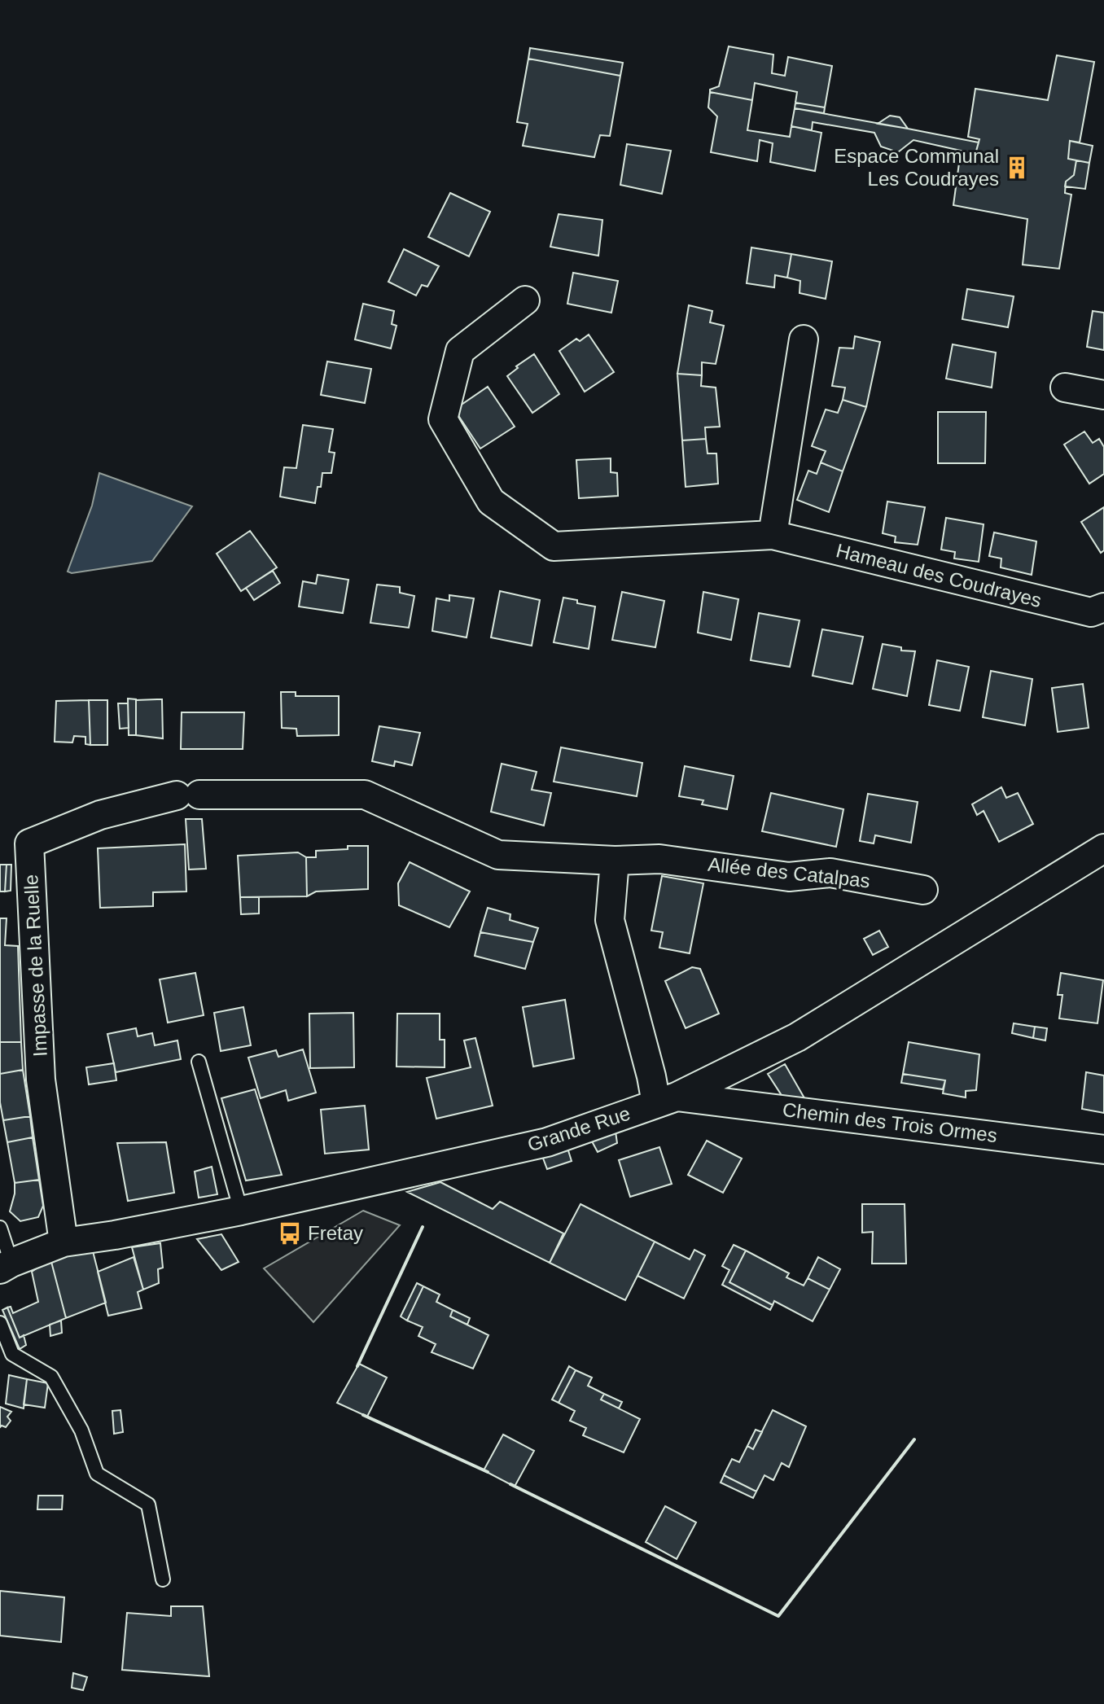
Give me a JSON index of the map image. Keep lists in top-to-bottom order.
{
  "streets": {
    "street": [
      "Hameau des Coudrayes",
      "Allée des Catalpas",
      "Impasse de la Ruelle",
      "Chemin des Trois Ormes",
      "Grande Rue"
    ]
  },
  "crossings": [
    ["Allée des Catalpas", "Impasse de la Ruelle"],
    ["Impasse de la Ruelle", "Grande Rue"],
    ["Chemin des Trois Ormes", "Grande Rue"]
  ],
  "places": {
    "building": ["Espace Communal Les Coudrayes"],
    "bus stop": ["Fretay"]
  }
}
